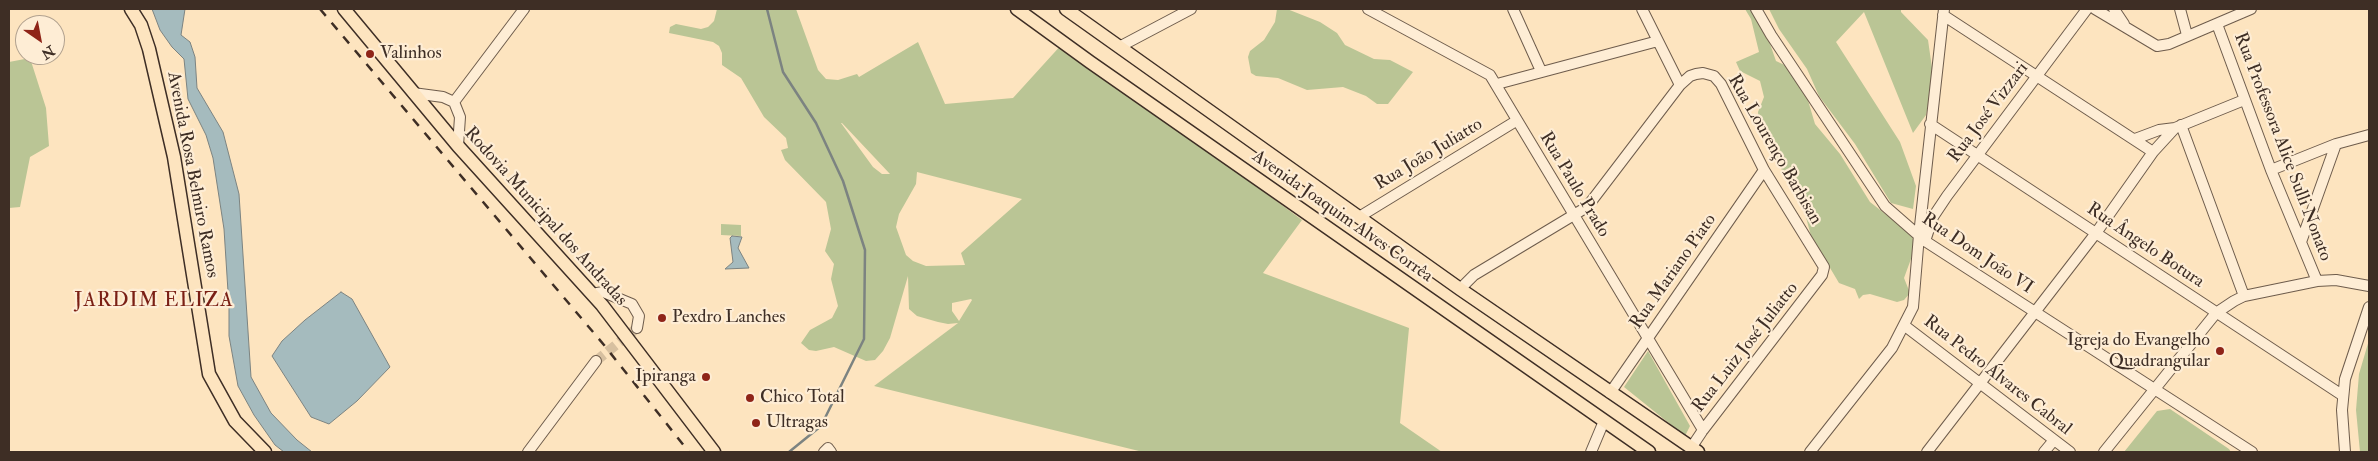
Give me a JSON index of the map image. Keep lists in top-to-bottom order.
{
  "streets": {
    "main road": ["Avenida Rosa Belmiro Ramos", "Rodovia Municipal dos Andradas", "Avenida Joaquim Alves Corrêa"],
    "street": [
      "Rua José Vizzari",
      "Rua Professora Alice Sulli Nonato",
      "Rua Lourenço Barbisan",
      "Rua João Juliatto",
      "Rua Paulo Prado",
      "Rua Ângelo Botura",
      "Rua Dom João VI",
      "Rua Mariano Piato",
      "Rua Luiz José Juliatto",
      "Rua Pedro Álvares Cabral"
    ]
  },
  "crossings": [
    ["Rua José Vizzari", "Rua Ângelo Botura"],
    ["Rua José Vizzari", "Rua Dom João VI"],
    ["Rua Lourenço Barbisan", "Rua Mariano Piato"],
    ["Rua Lourenço Barbisan", "Rua Luiz José Juliatto"],
    ["Rua João Juliatto", "Rua Paulo Prado"],
    ["Rua João Juliatto", "Avenida Joaquim Alves Corrêa"],
    ["Rua Paulo Prado", "Rua Mariano Piato"],
    ["Rua Paulo Prado", "Rua Luiz José Juliatto"],
    ["Avenida Joaquim Alves Corrêa", "Rua Mariano Piato"],
    ["Avenida Joaquim Alves Corrêa", "Rua Luiz José Juliatto"]
  ],
  "districts": ["JARDIM ELIZA"],
  "places": [
    "Valinhos",
    "Pexdro Lanches",
    "Igreja do Evangelho Quadrangular",
    "Ipiranga",
    "Chico Total",
    "Ultragas"
  ],
  "north": "bottom right"
}
